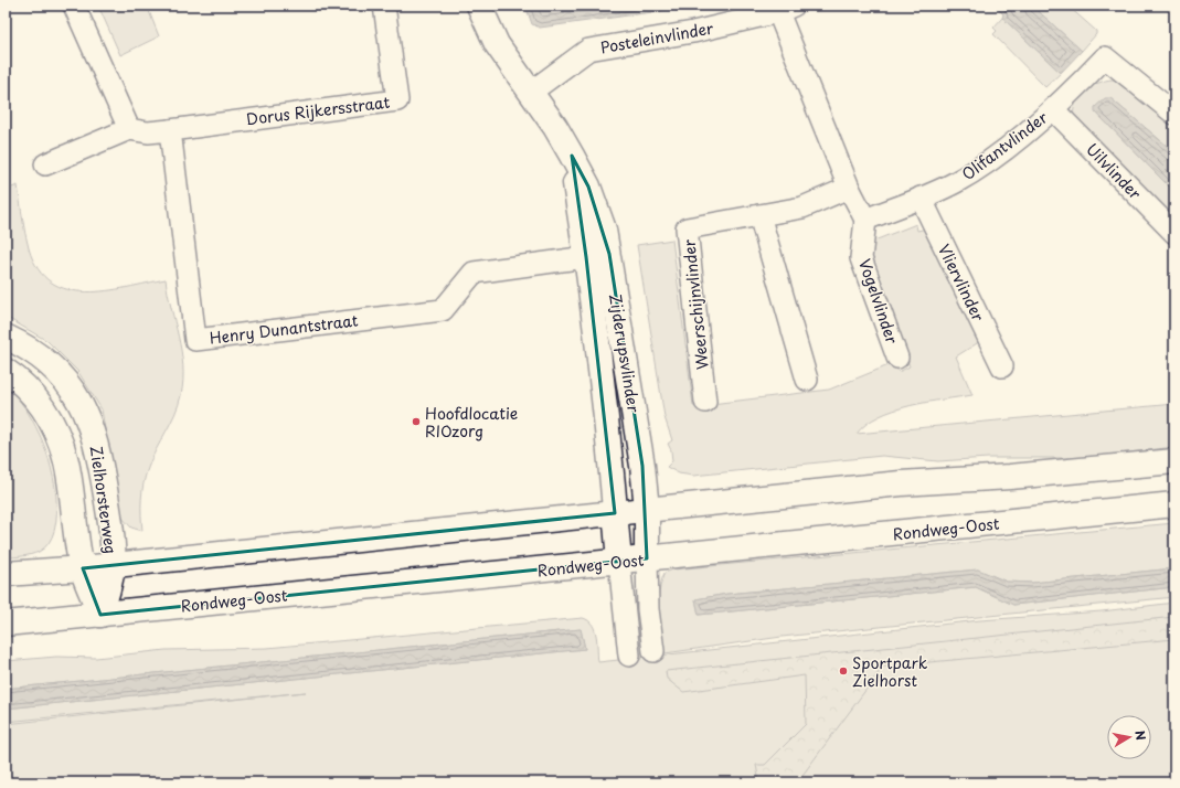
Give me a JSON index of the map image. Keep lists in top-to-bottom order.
{
  "streets": {
    "main road": ["Zijderupsvlinder", "Zielhorsterweg", "Rondweg-Oost"],
    "street": [
      "Posteleinvlinder",
      "Dorus Rijkersstraat",
      "Olifantvlinder",
      "Uilvlinder",
      "Vliervlinder",
      "Vogelvlinder",
      "Weerschijnvlinder",
      "Henry Dunantstraat"
    ]
  },
  "crossings": [
    ["Posteleinvlinder", "Zijderupsvlinder"],
    ["Dorus Rijkersstraat", "Henry Dunantstraat"],
    ["Olifantvlinder", "Uilvlinder"],
    ["Olifantvlinder", "Vliervlinder"],
    ["Olifantvlinder", "Vogelvlinder"],
    ["Henry Dunantstraat", "Zijderupsvlinder"],
    ["Zijderupsvlinder", "Rondweg-Oost"],
    ["Zielhorsterweg", "Rondweg-Oost"]
  ],
  "places": ["Hoofdlocatie RIOzorg", "Sportpark Zielhorst"],
  "north": "right"
}
